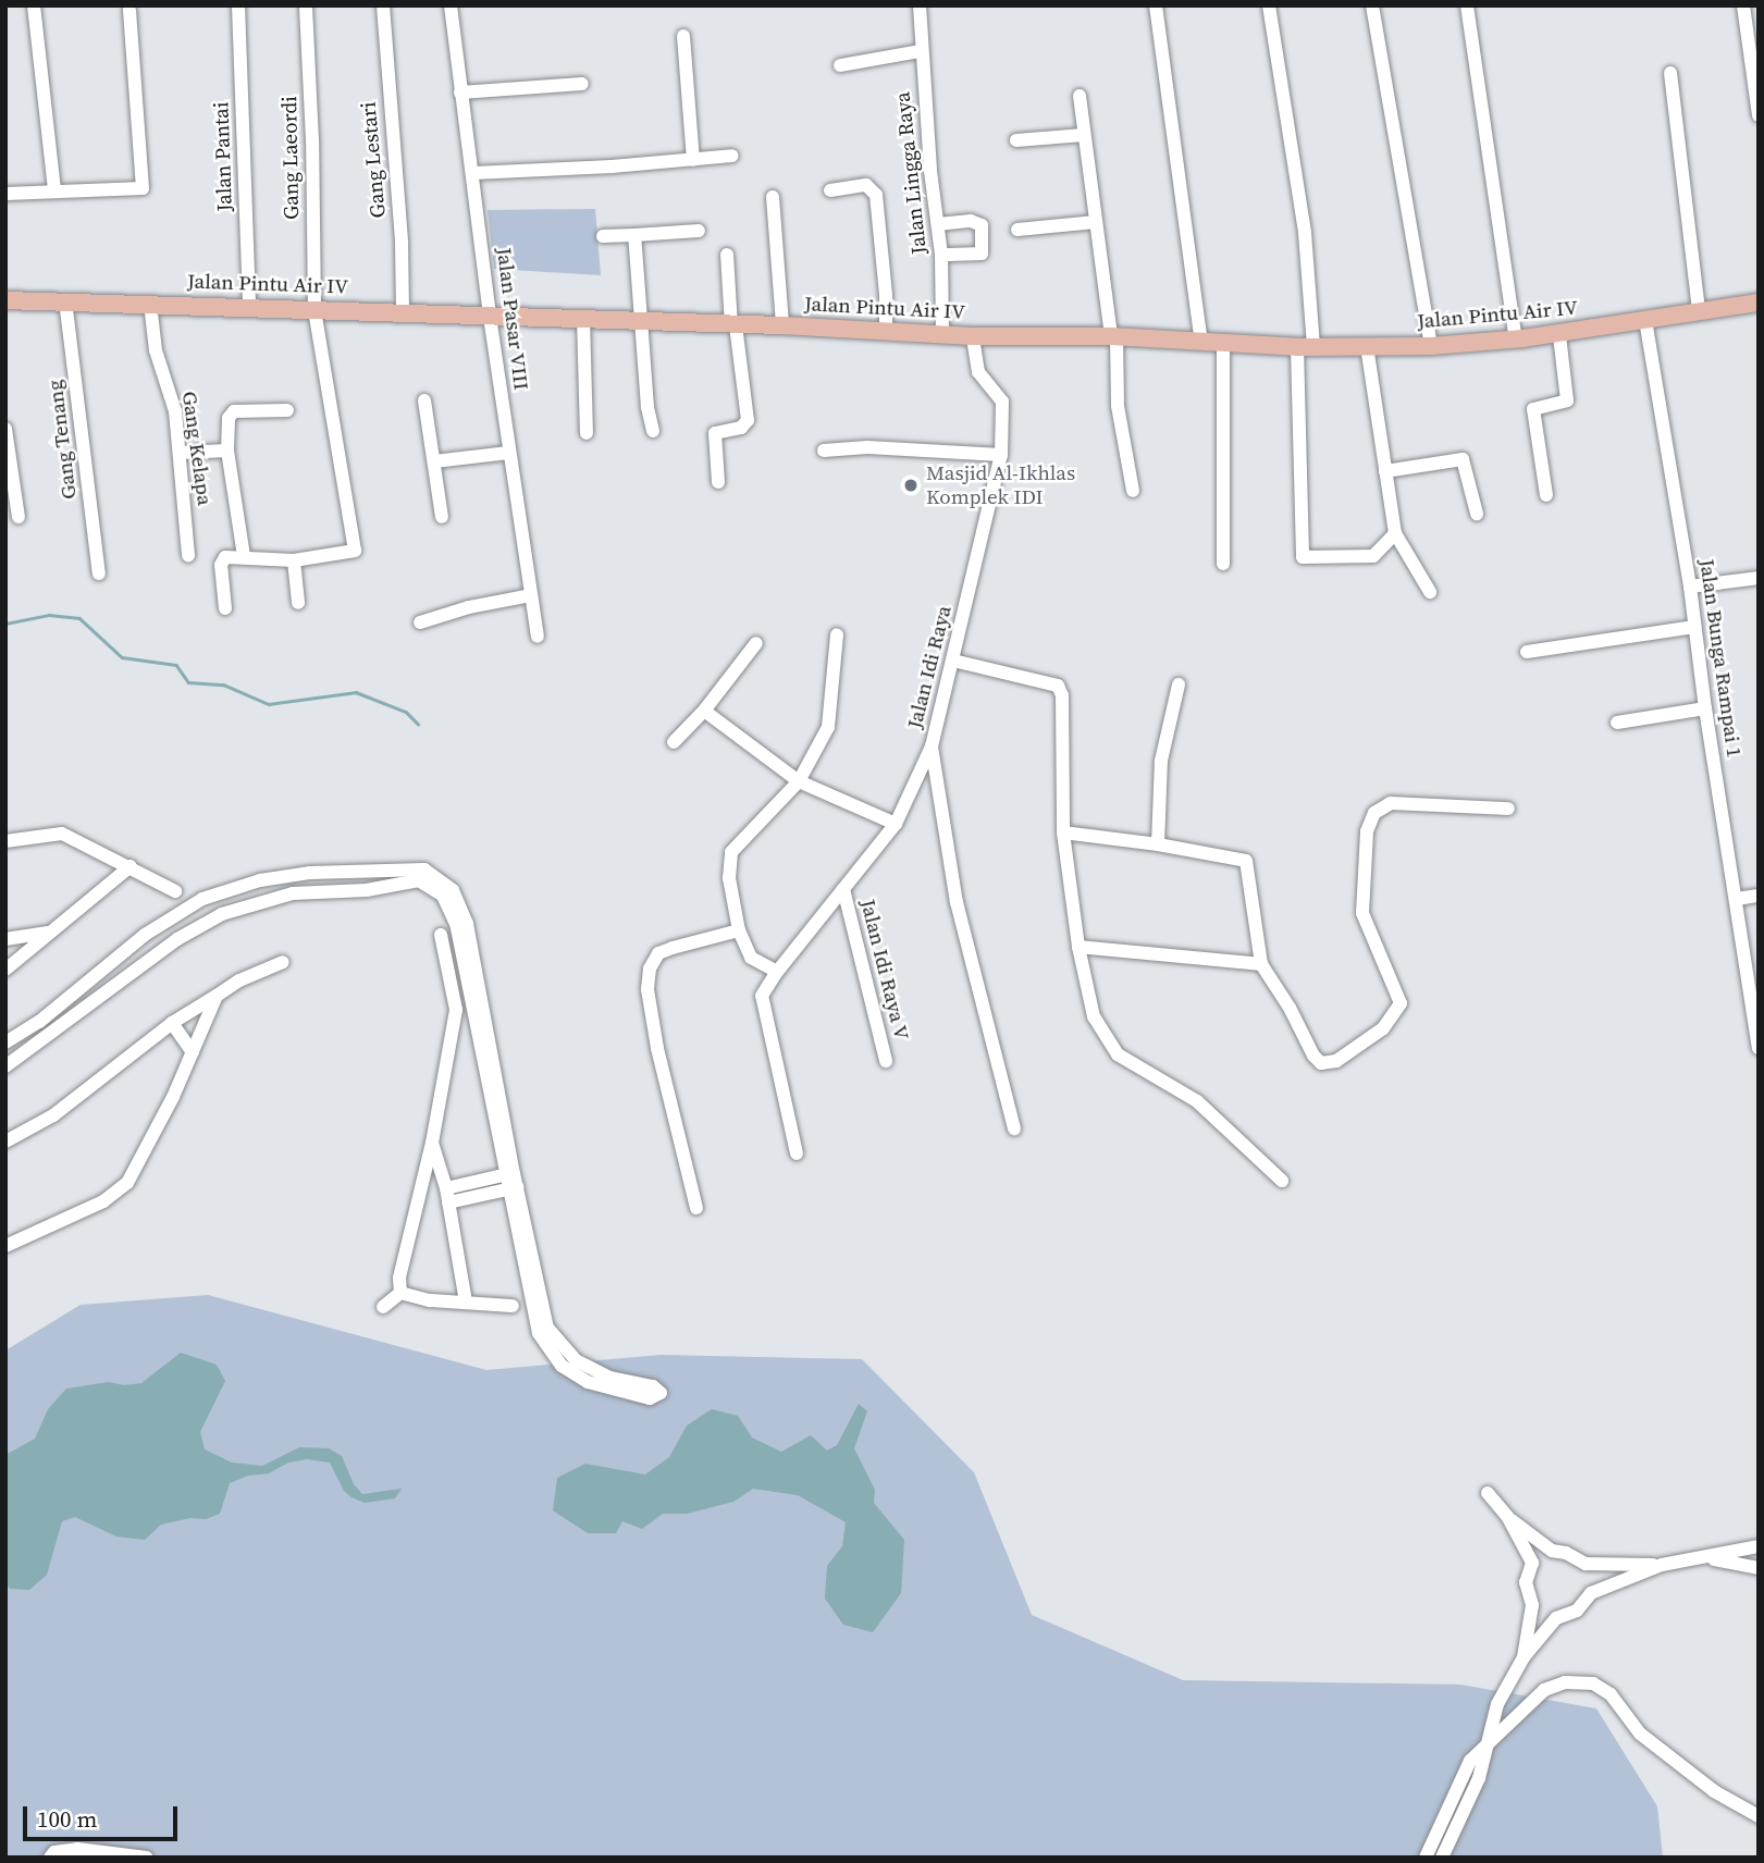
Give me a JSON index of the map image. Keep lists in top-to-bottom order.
{
  "streets": {
    "main road": ["Jalan Pintu Air IV"],
    "street": [
      "Jalan Pantai",
      "Gang Laeordi",
      "Gang Lestari",
      "Jalan Lingga Raya",
      "Jalan Pasar VIII",
      "Gang Tenang",
      "Gang Kelapa",
      "Jalan Bunga Rampai 1",
      "Jalan Idi Raya",
      "Jalan Idi Raya V"
    ]
  },
  "crossings": [
    ["Jalan Pantai", "Jalan Pintu Air IV"],
    ["Gang Laeordi", "Jalan Pintu Air IV"],
    ["Gang Lestari", "Jalan Pintu Air IV"],
    ["Jalan Lingga Raya", "Jalan Pintu Air IV"],
    ["Jalan Pintu Air IV", "Jalan Pasar VIII"],
    ["Jalan Pintu Air IV", "Gang Tenang"],
    ["Jalan Pintu Air IV", "Gang Kelapa"],
    ["Jalan Pintu Air IV", "Jalan Bunga Rampai 1"],
    ["Jalan Pintu Air IV", "Jalan Idi Raya"],
    ["Jalan Idi Raya", "Jalan Idi Raya V"]
  ],
  "places": ["Masjid Al-Ikhlas Komplek IDI"],
  "scale_bar": "100 m"
}
